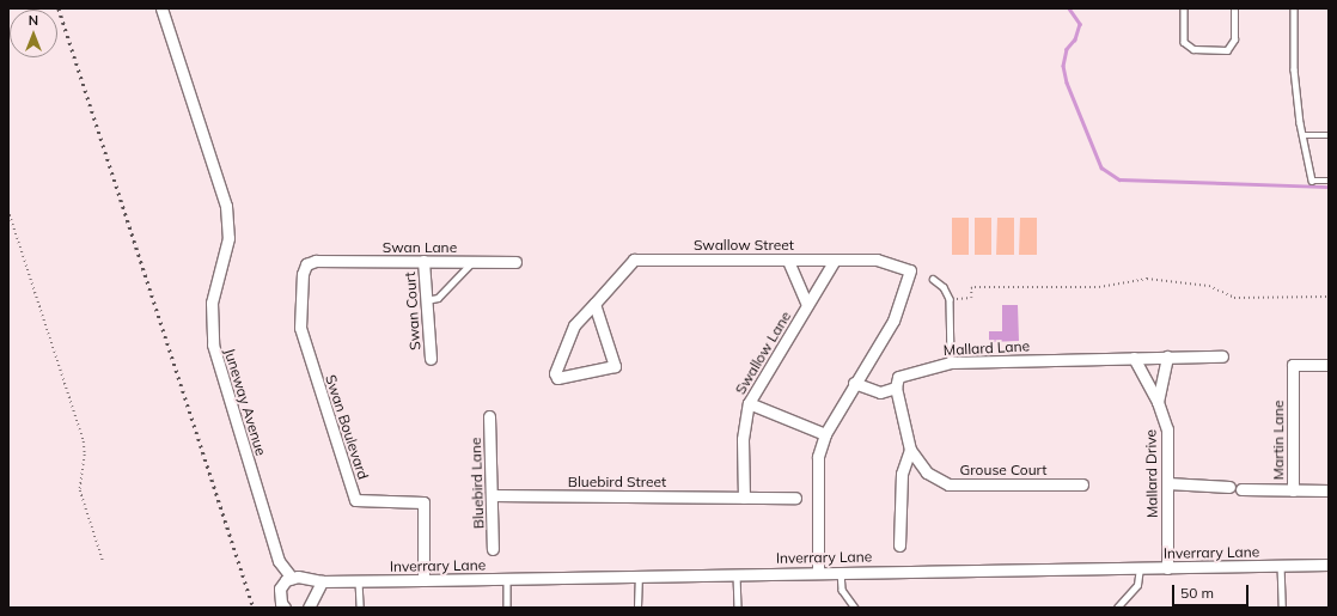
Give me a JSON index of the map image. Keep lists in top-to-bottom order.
{
  "streets": {
    "street": [
      "Swallow Street",
      "Swan Lane",
      "Swan Court",
      "Mallard Lane",
      "Swallow Lane",
      "Juneway Avenue",
      "Swan Boulevard",
      "Martin Lane",
      "Grouse Court",
      "Mallard Drive",
      "Bluebird Street",
      "Bluebird Lane",
      "Inverrary Lane"
    ]
  },
  "crossings": [
    ["Swallow Street", "Swallow Lane"],
    ["Swan Lane", "Swan Court"],
    ["Swan Lane", "Swan Boulevard"],
    ["Mallard Lane", "Mallard Drive"],
    ["Swallow Lane", "Bluebird Street"],
    ["Juneway Avenue", "Inverrary Lane"],
    ["Swan Boulevard", "Inverrary Lane"],
    ["Mallard Drive", "Inverrary Lane"],
    ["Bluebird Street", "Bluebird Lane"]
  ],
  "scale_bar": "50 m",
  "north": "top"
}
